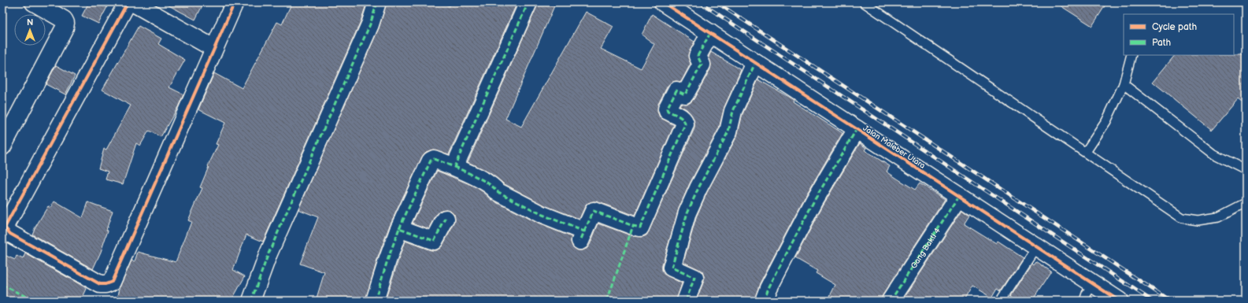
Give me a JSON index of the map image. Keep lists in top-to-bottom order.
{
  "streets": {
    "street": ["Jalan Maleber Utara", "Gang Bakti 4"]
  },
  "crossings": [
    ["Jalan Maleber Utara", "Gang Bakti 4"]
  ],
  "legend": ["Cycle path", "Path"],
  "north": "top"
}
